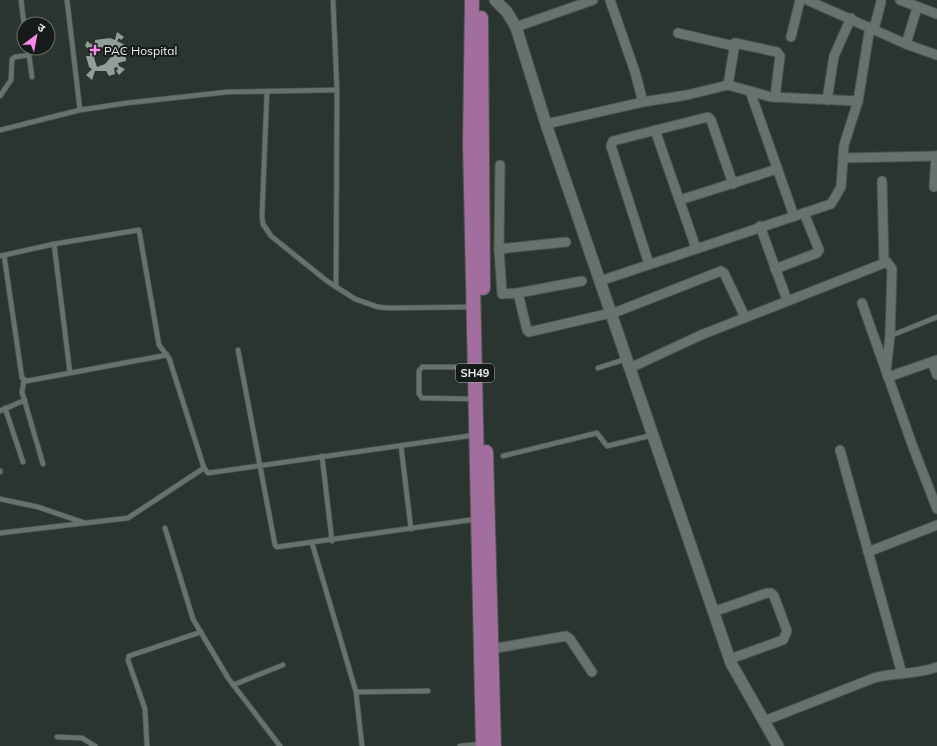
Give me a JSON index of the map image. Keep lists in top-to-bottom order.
{
  "streets": {
    "main road": ["SH49"]
  },
  "places": {
    "health": ["PAC Hospital"]
  },
  "north": "top right"
}
